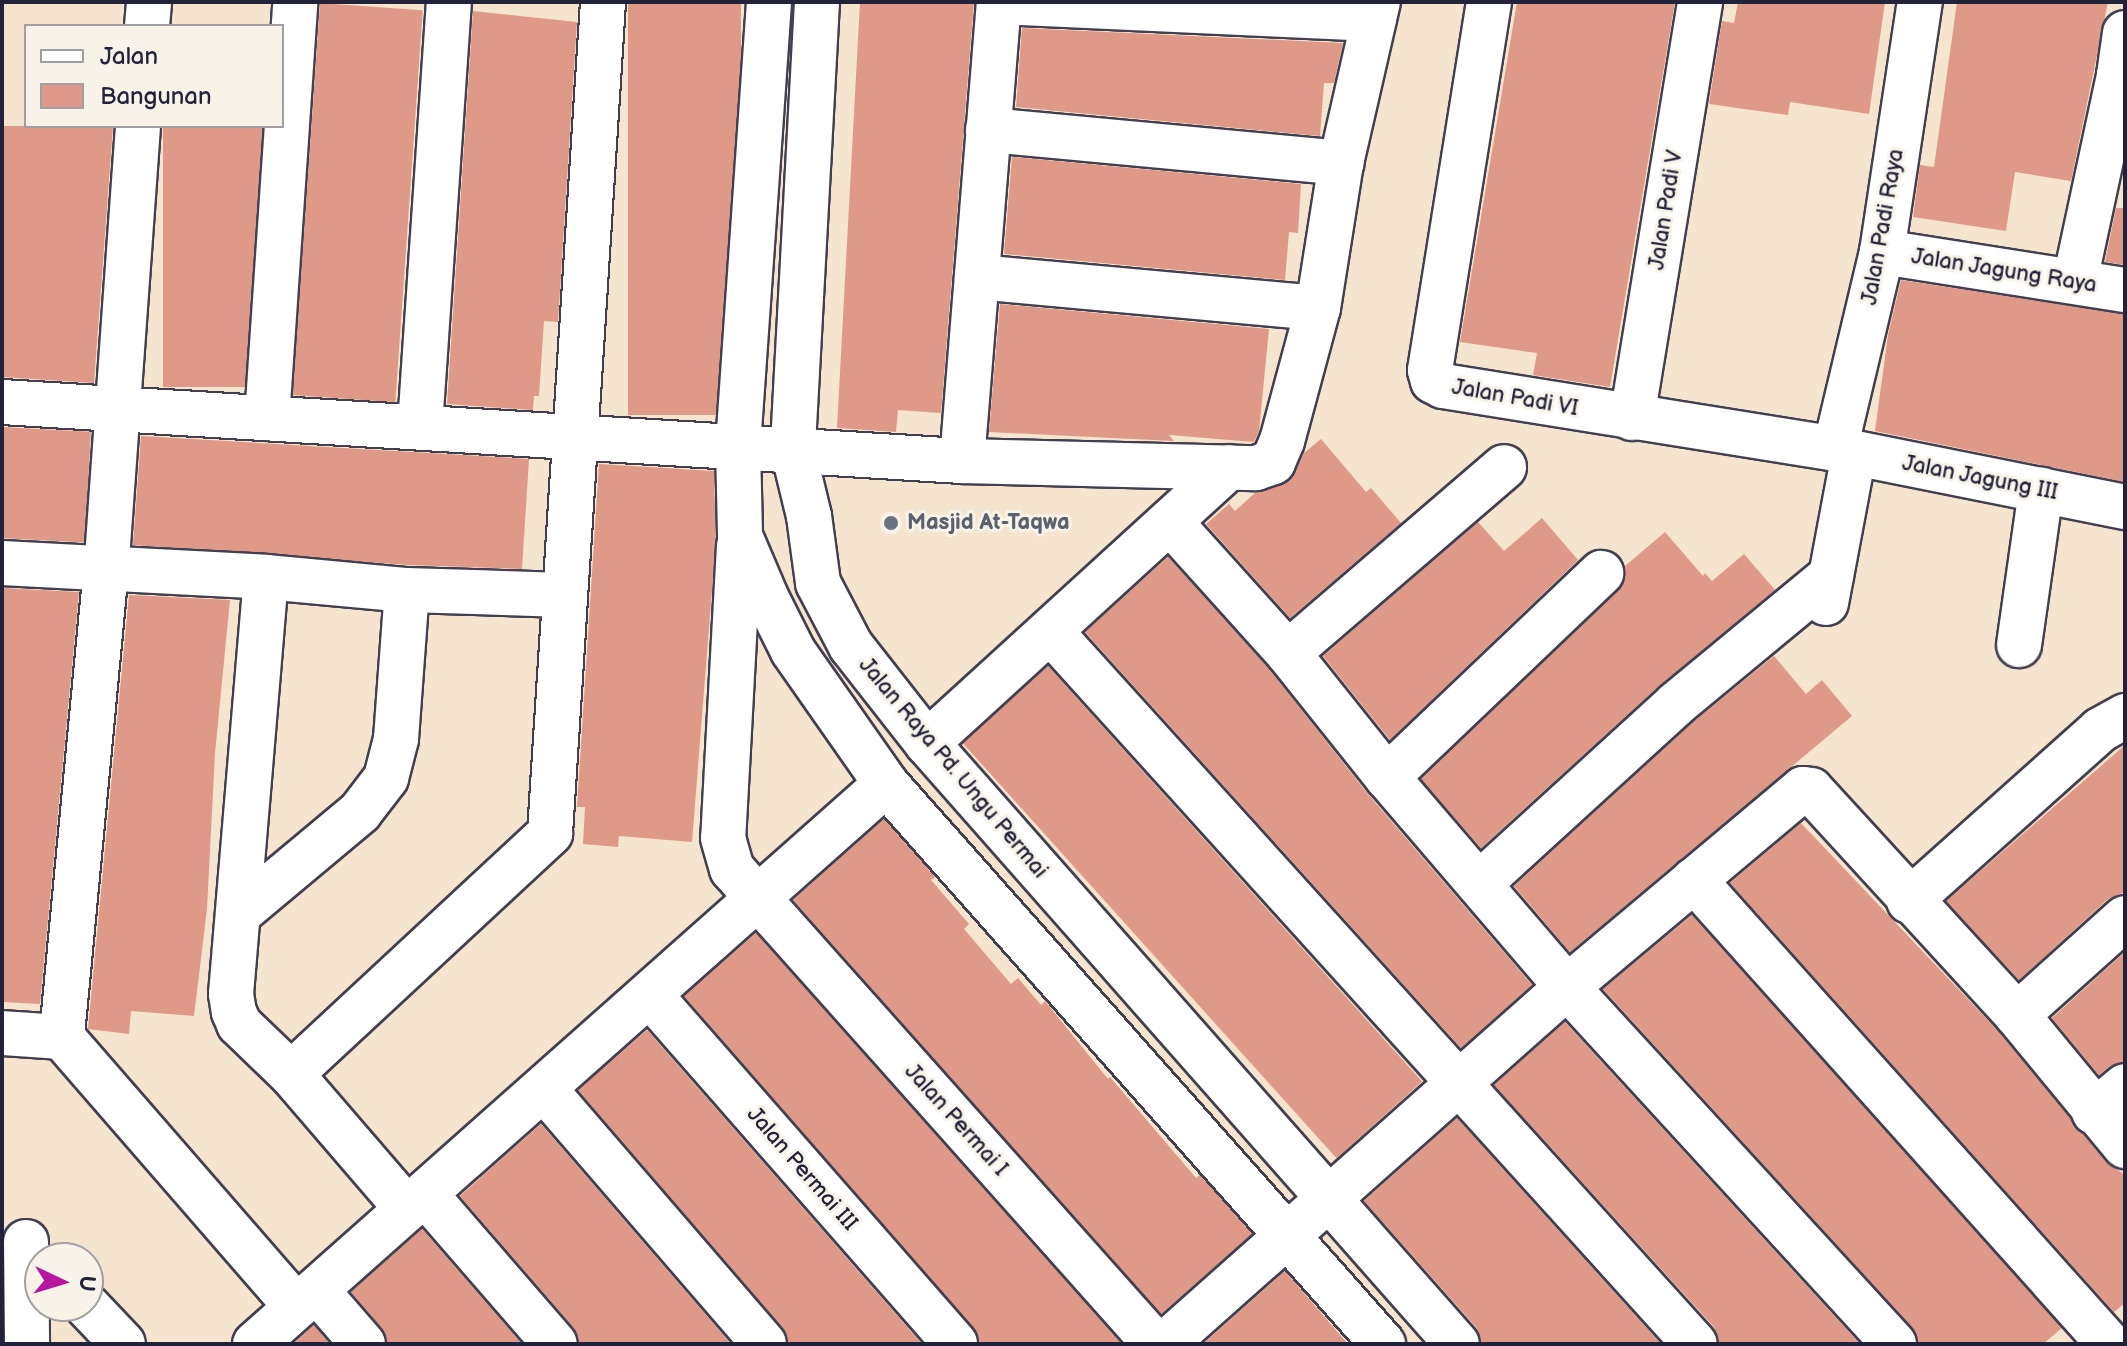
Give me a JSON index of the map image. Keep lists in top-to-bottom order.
{
  "streets": {
    "street": [
      "Jalan Padi V",
      "Jalan Padi Raya",
      "Jalan Jagung Raya",
      "Jalan Padi VI",
      "Jalan Jagung III",
      "Jalan Raya Pd. Ungu Permai",
      "Jalan Permai I",
      "Jalan Permai III"
    ]
  },
  "crossings": [
    ["Jalan Padi V", "Jalan Padi VI"],
    ["Jalan Padi Raya", "Jalan Jagung Raya"],
    ["Jalan Padi Raya", "Jalan Padi VI"],
    ["Jalan Padi Raya", "Jalan Jagung III"],
    ["Jalan Padi VI", "Jalan Jagung III"]
  ],
  "places": ["Masjid At-Taqwa"],
  "legend": ["Jalan", "Bangunan"],
  "north": "right"
}
